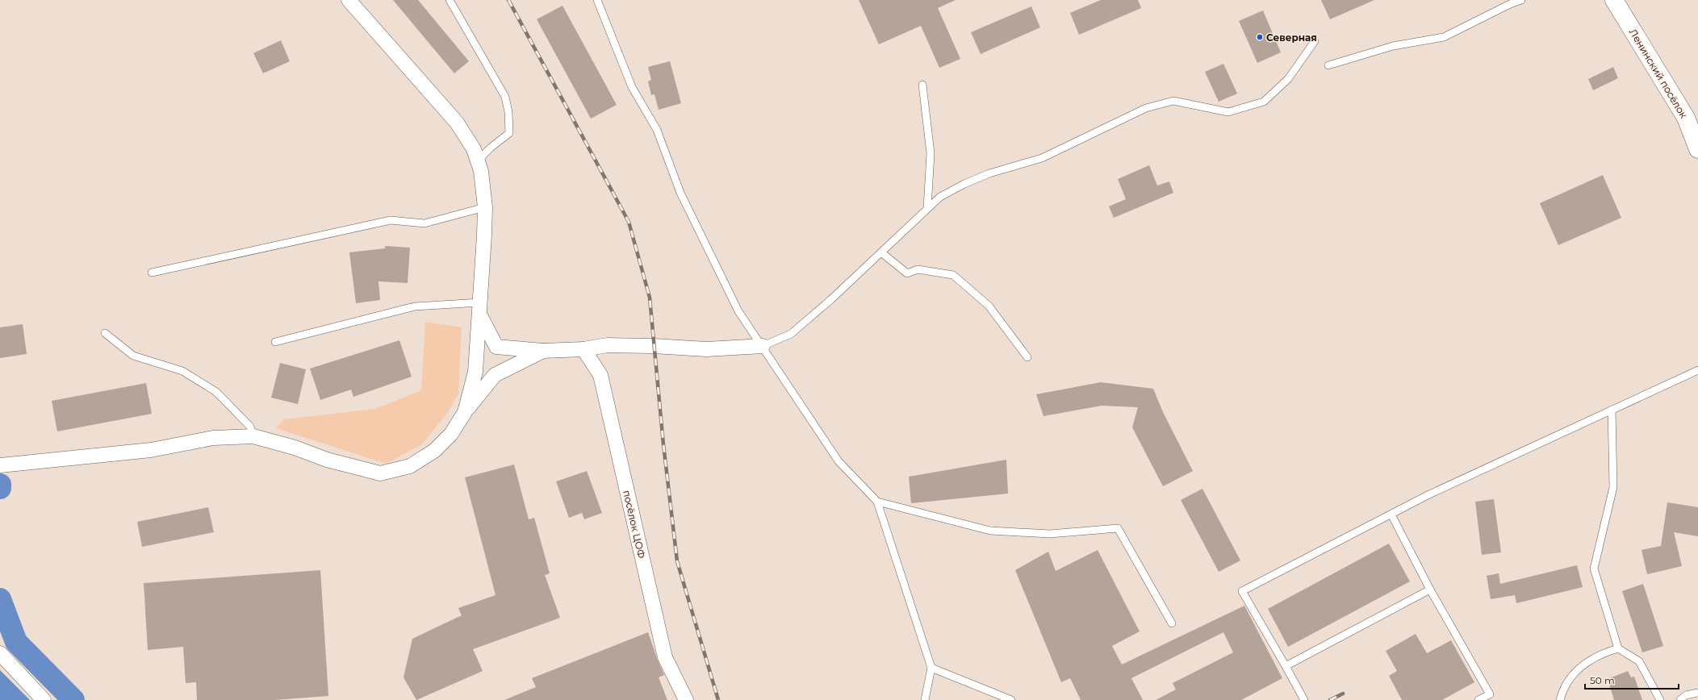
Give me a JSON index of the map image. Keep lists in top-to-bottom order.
{
  "streets": {
    "street": ["Ленинский посёлок", "посёлок ЦОФ"]
  },
  "places": ["Северная"],
  "scale_bar": "50 m"
}
